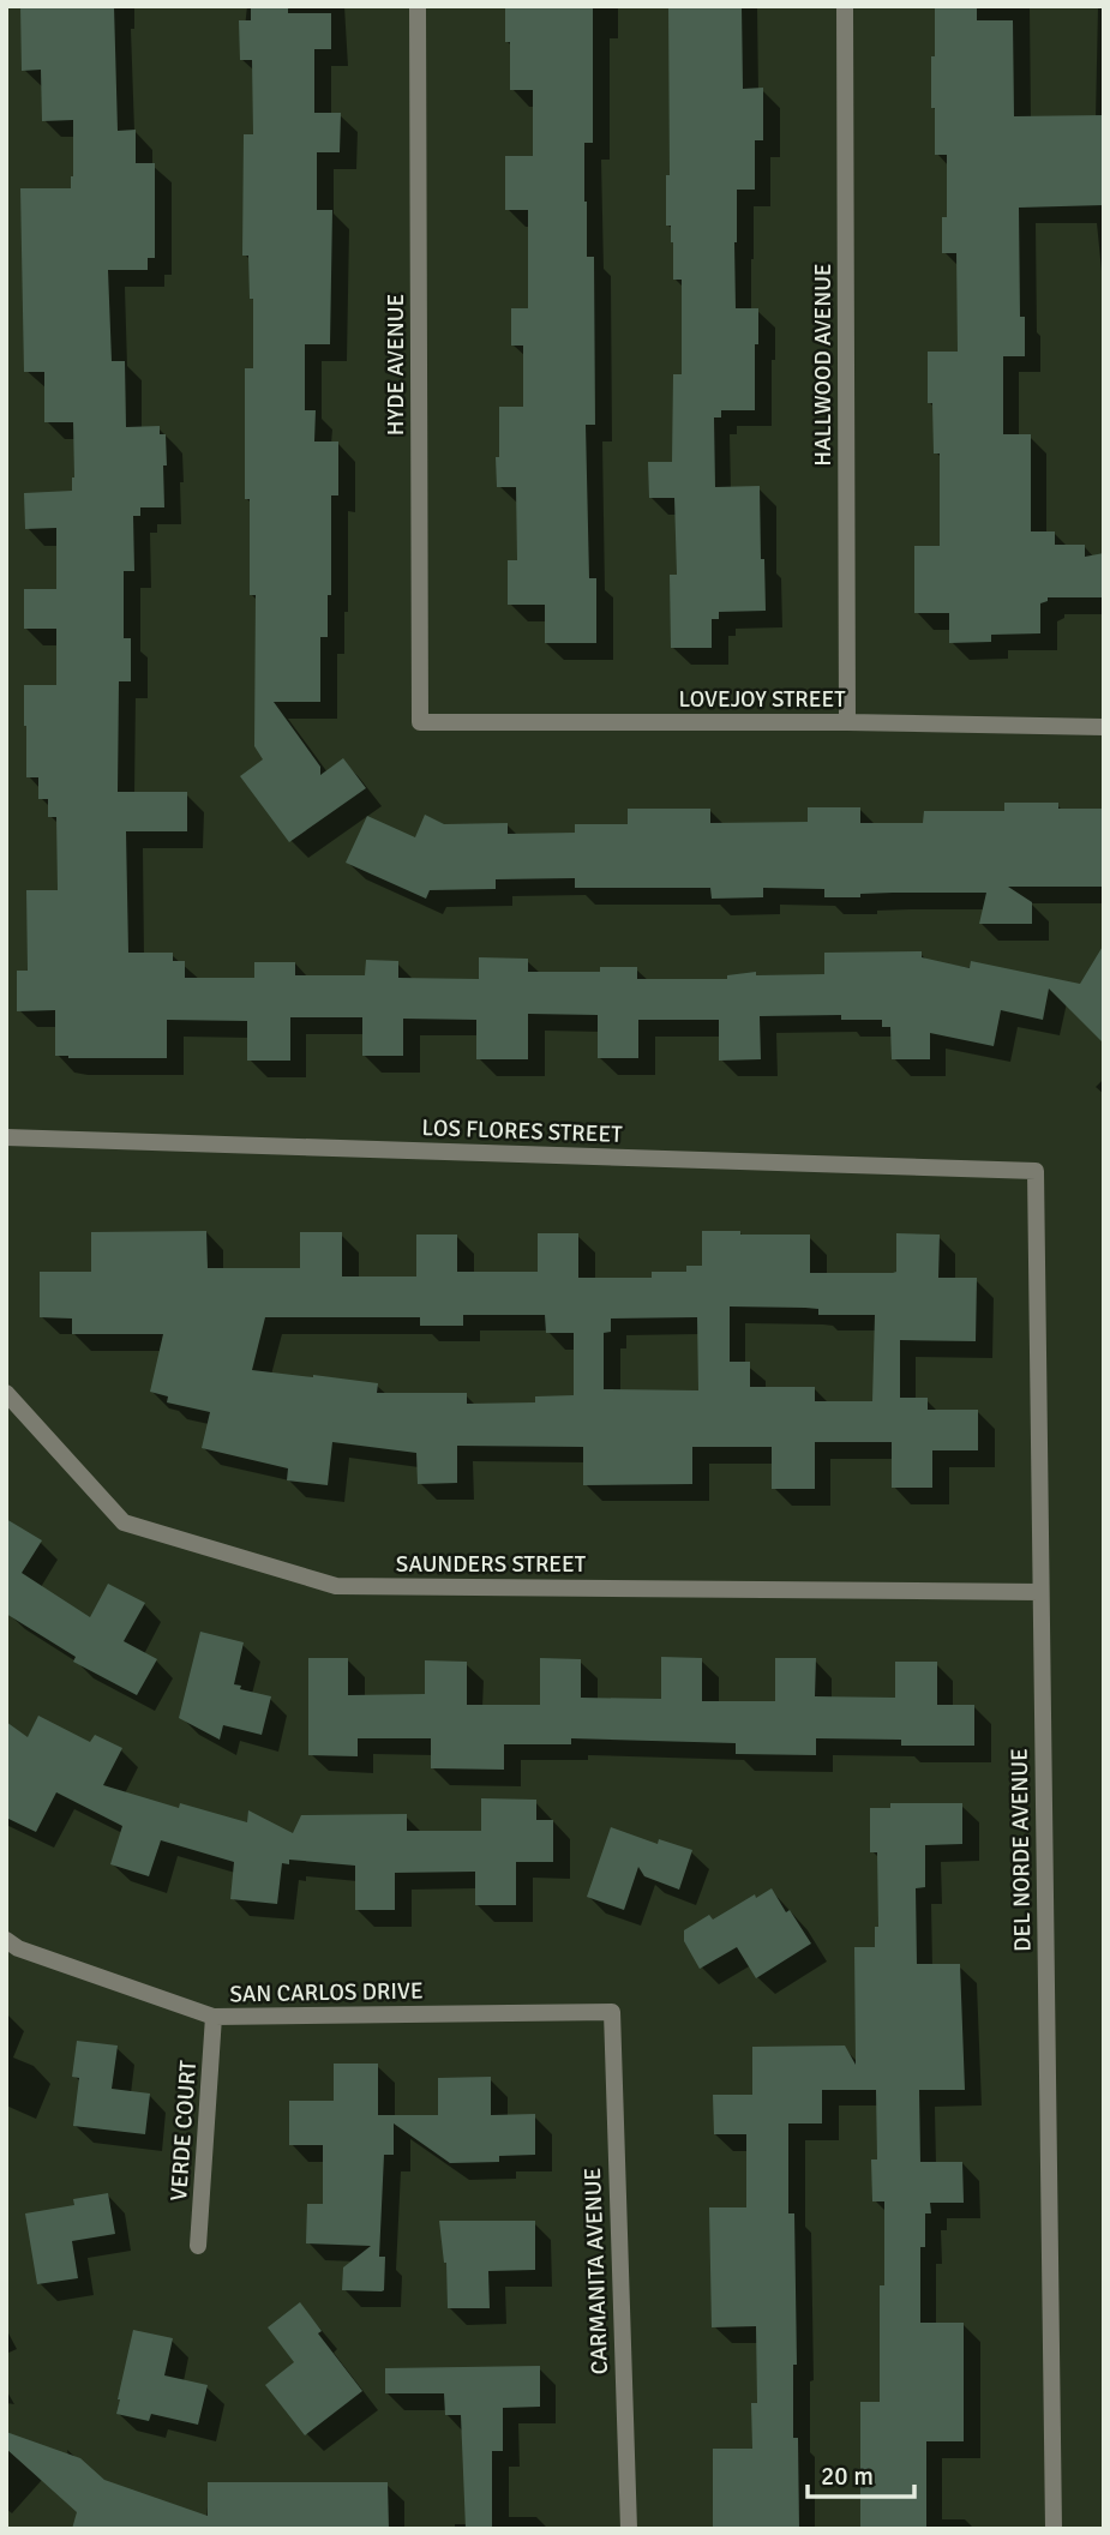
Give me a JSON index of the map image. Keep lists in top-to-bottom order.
{
  "streets": {
    "street": [
      "HYDE AVENUE",
      "HALLWOOD AVENUE",
      "LOVEJOY STREET",
      "LOS FLORES STREET",
      "SAUNDERS STREET",
      "DEL NORDE AVENUE",
      "SAN CARLOS DRIVE",
      "VERDE COURT",
      "CARMANITA AVENUE"
    ]
  },
  "crossings": [
    ["HYDE AVENUE", "LOVEJOY STREET"],
    ["HALLWOOD AVENUE", "LOVEJOY STREET"],
    ["LOS FLORES STREET", "DEL NORDE AVENUE"],
    ["SAUNDERS STREET", "DEL NORDE AVENUE"],
    ["SAN CARLOS DRIVE", "VERDE COURT"],
    ["SAN CARLOS DRIVE", "CARMANITA AVENUE"]
  ],
  "scale_bar": "20 m"
}
